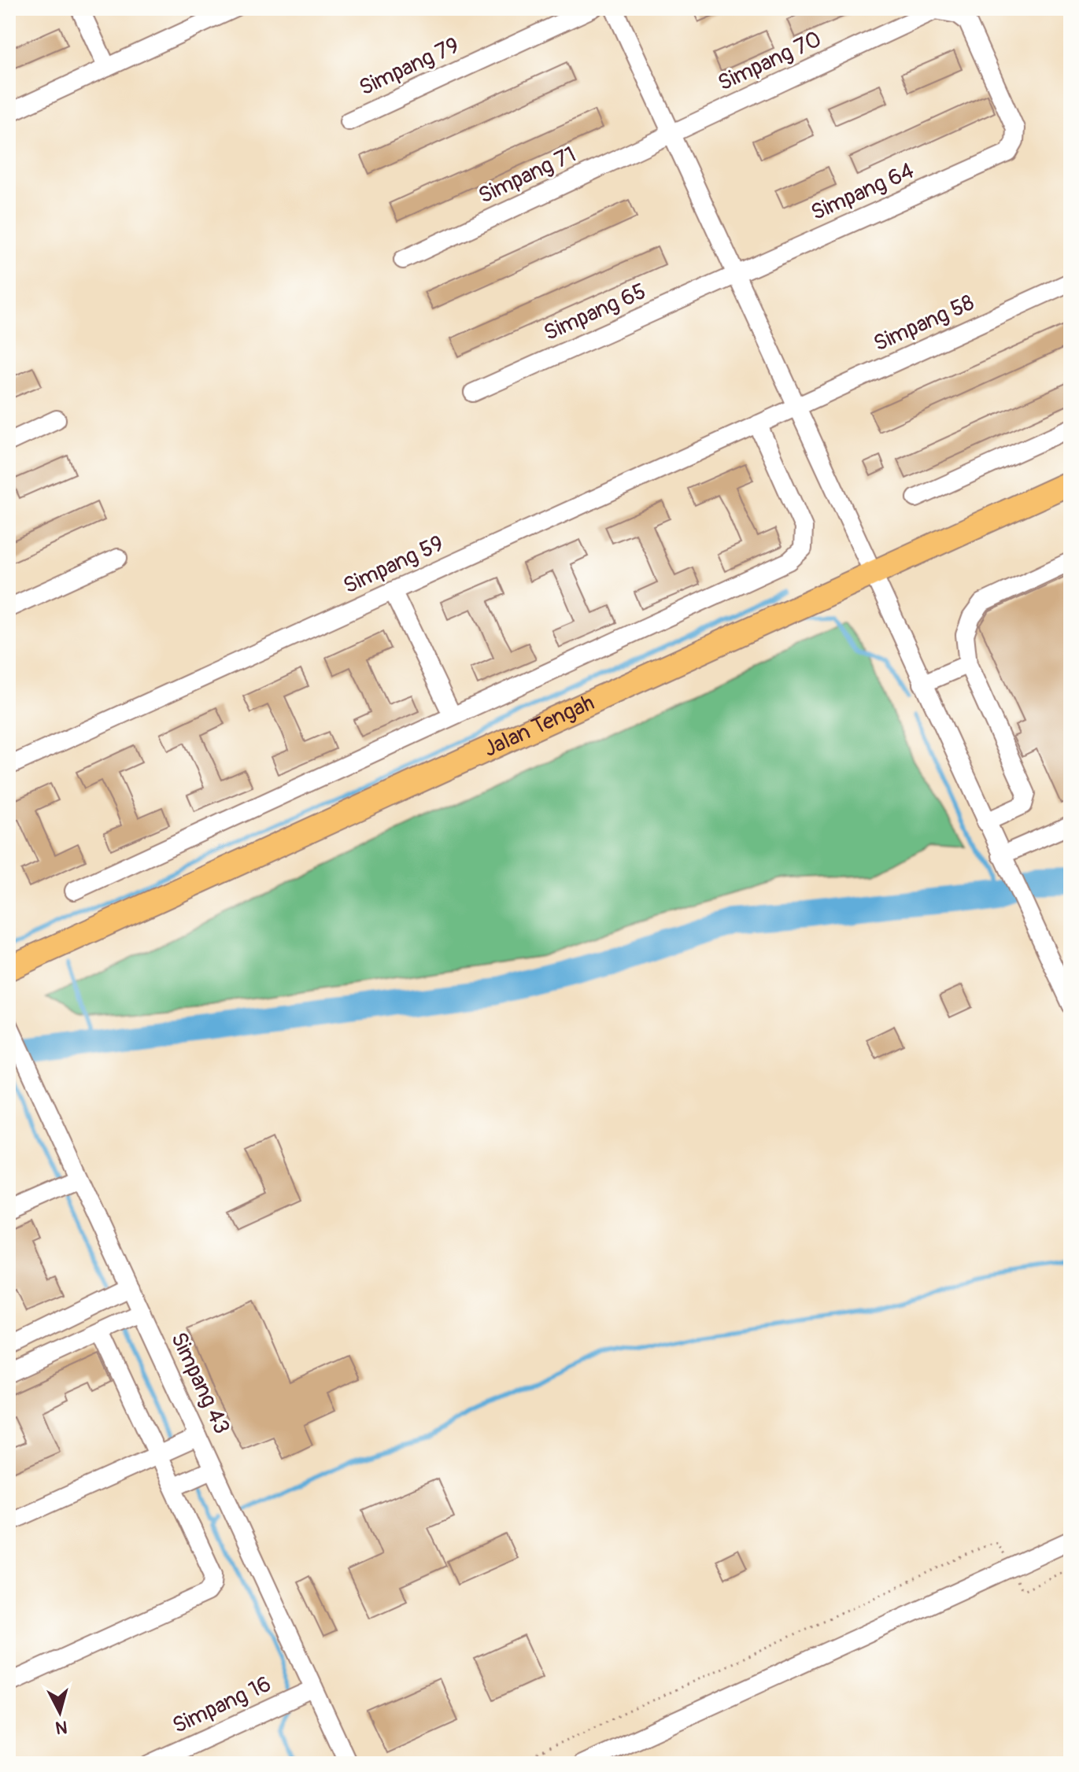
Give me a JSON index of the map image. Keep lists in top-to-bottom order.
{
  "streets": {
    "main road": ["Jalan Tengah"],
    "street": [
      "Simpang 70",
      "Simpang 79",
      "Simpang 71",
      "Simpang 64",
      "Simpang 65",
      "Simpang 58",
      "Simpang 59",
      "Simpang 43",
      "Simpang 16"
    ]
  },
  "crossings": [
    ["Simpang 70", "Simpang 71"],
    ["Simpang 70", "Simpang 64"],
    ["Simpang 64", "Simpang 65"],
    ["Simpang 58", "Simpang 59"],
    ["Simpang 43", "Simpang 16"]
  ],
  "north": "bottom"
}
